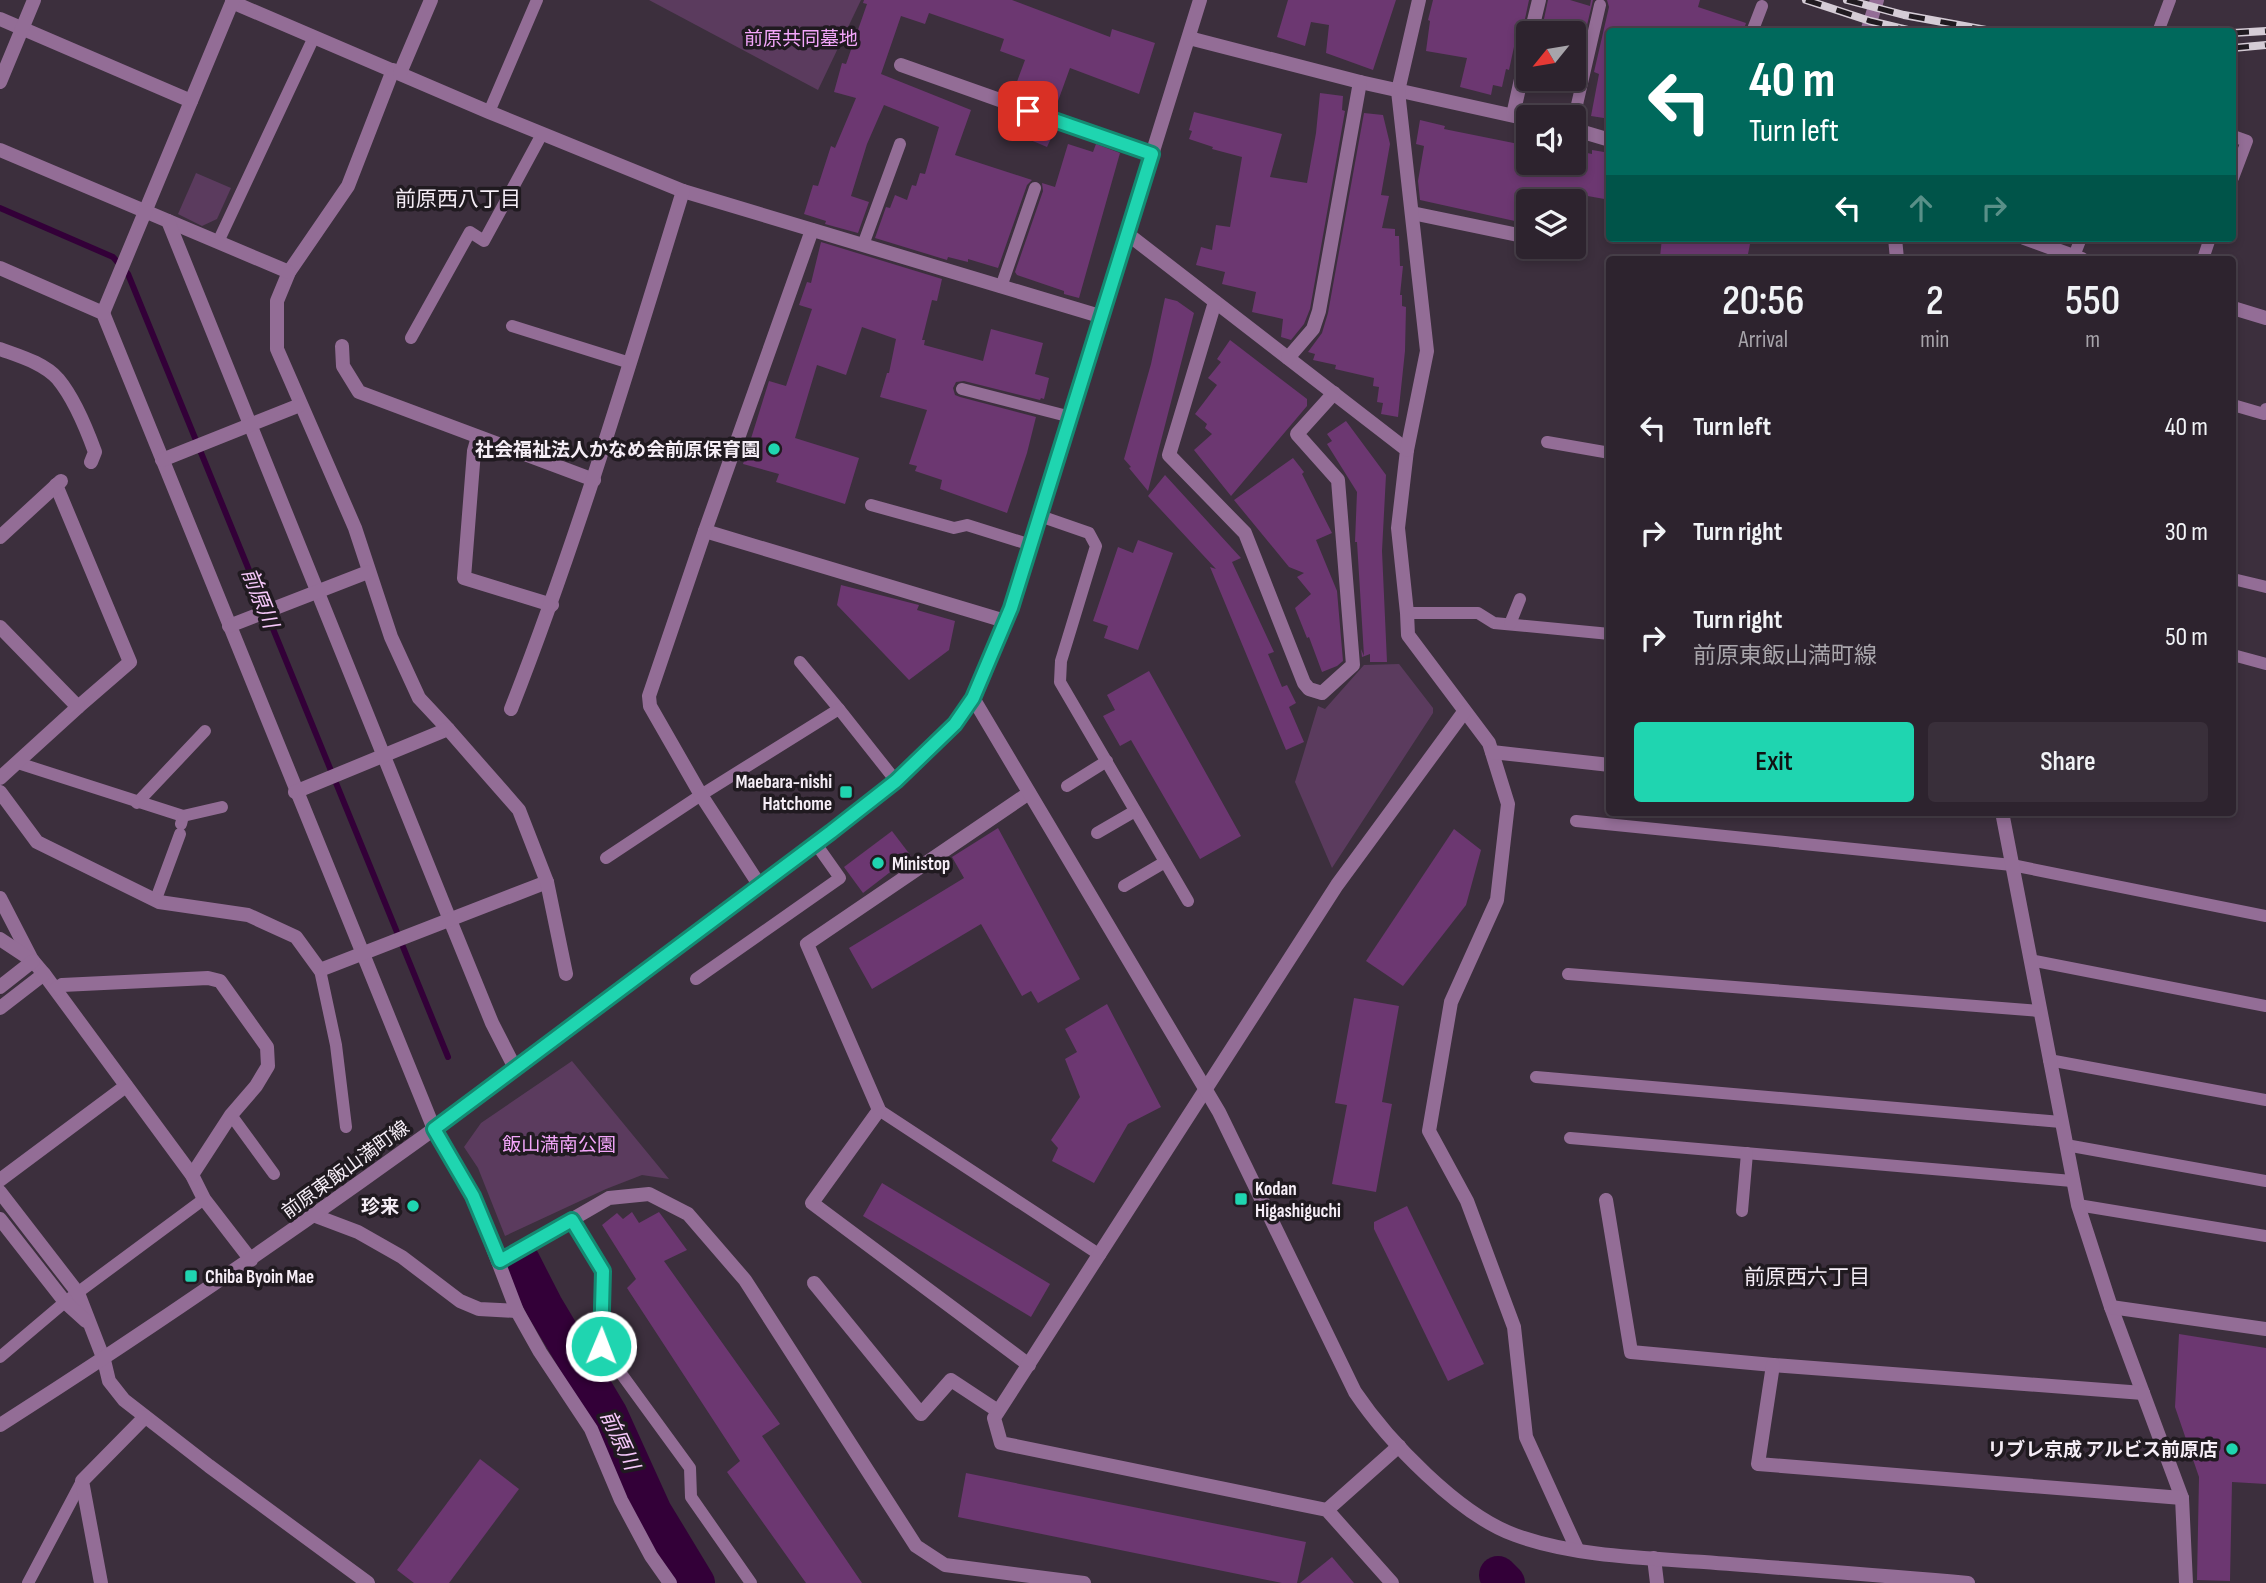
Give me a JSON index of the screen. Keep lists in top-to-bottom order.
{
  "streets": {
    "street": ["前原東飯山満町線"]
  },
  "districts": ["前原西八丁目", "前原西六丁目"],
  "water": ["前原川"],
  "parks": ["前原共同墓地", "飯山満南公園"],
  "places": {
    "other": [
      "社会福祉法人かなめ会前原保育園",
      "Ministop",
      "珍来",
      "リブレ京成 アルビス前原店"
    ],
    "transit": ["Maebara-nishi Hatchome", "Kodan Higashiguchi", "Chiba Byoin Mae"]
  },
  "north": "bottom left",
  "page": {
    "turn": ["40 m", "Turn left"],
    "eta": [
      "20:56",
      "Arrival",
      "2",
      "min",
      "550",
      "m"
    ],
    "list": [
      {
        "name": "Turn left",
        "value": "40 m"
      },
      {
        "name": "Turn right",
        "value": "30 m"
      },
      {
        "name": "Turn right",
        "note": "前原東飯山満町線",
        "value": "50 m"
      }
    ],
    "buttons": ["Exit", "Share"]
  }
}
